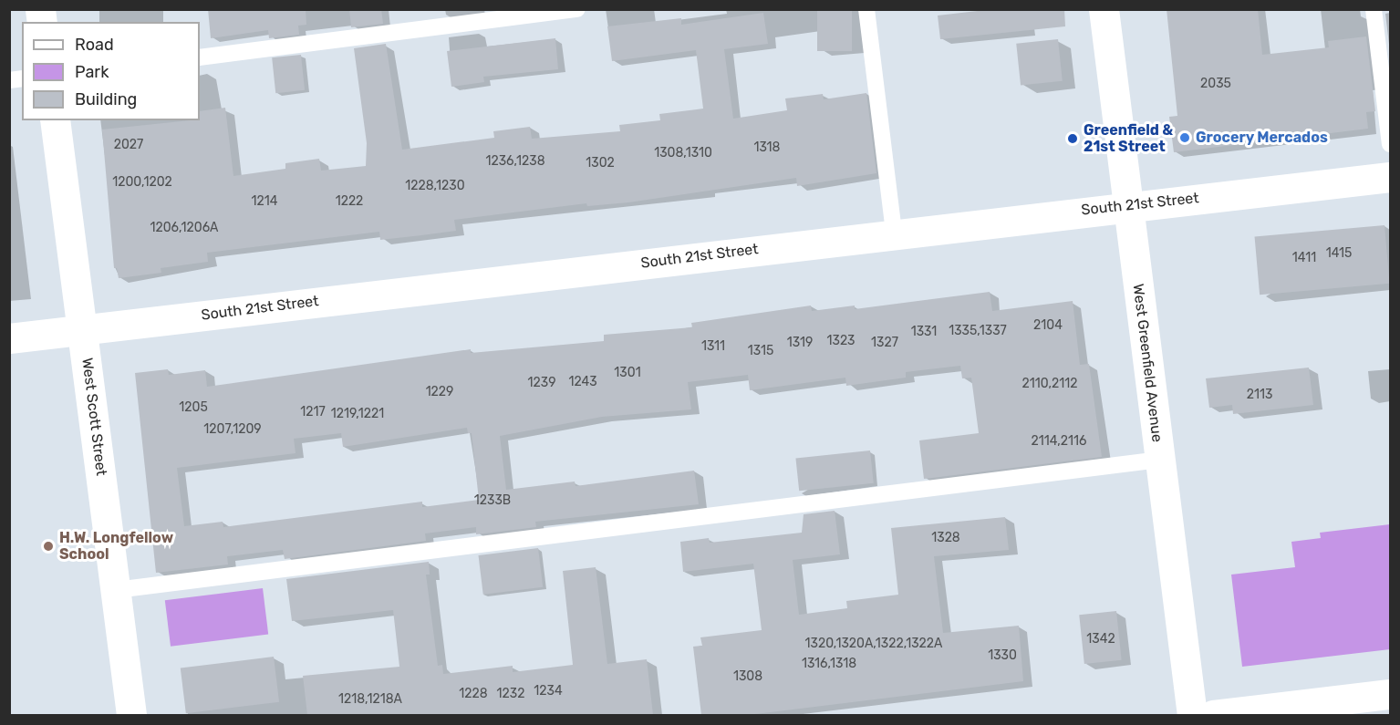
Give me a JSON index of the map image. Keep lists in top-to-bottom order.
{
  "streets": {
    "street": ["South 21st Street", "West Greenfield Avenue", "West Scott Street"]
  },
  "crossings": [
    ["South 21st Street", "West Greenfield Avenue"],
    ["South 21st Street", "West Scott Street"]
  ],
  "places": ["Grocery Mercados", "Greenfield & 21st Street", "H.W. Longfellow School"],
  "house_numbers": [
    "2035",
    "2027",
    "1318",
    "1308,1310",
    "1236,1238",
    "1302",
    "1200,1202",
    "1228,1230",
    "1214",
    "1222",
    "1206,1206A",
    "1415",
    "1411",
    "2104",
    "1335,1337",
    "1331",
    "1323",
    "1319",
    "1327",
    "1311",
    "1315",
    "1301",
    "1243",
    "1239",
    "2110,2112",
    "1229",
    "2113",
    "1205",
    "1217",
    "1219,1221",
    "1207,1209",
    "2114,2116",
    "1233B",
    "1328",
    "1342",
    "1320,1320A,1322,1322A",
    "1330",
    "1316,1318",
    "1308",
    "1234",
    "1228",
    "1232",
    "1218,1218A"
  ],
  "legend": ["Road", "Park", "Building"]
}
